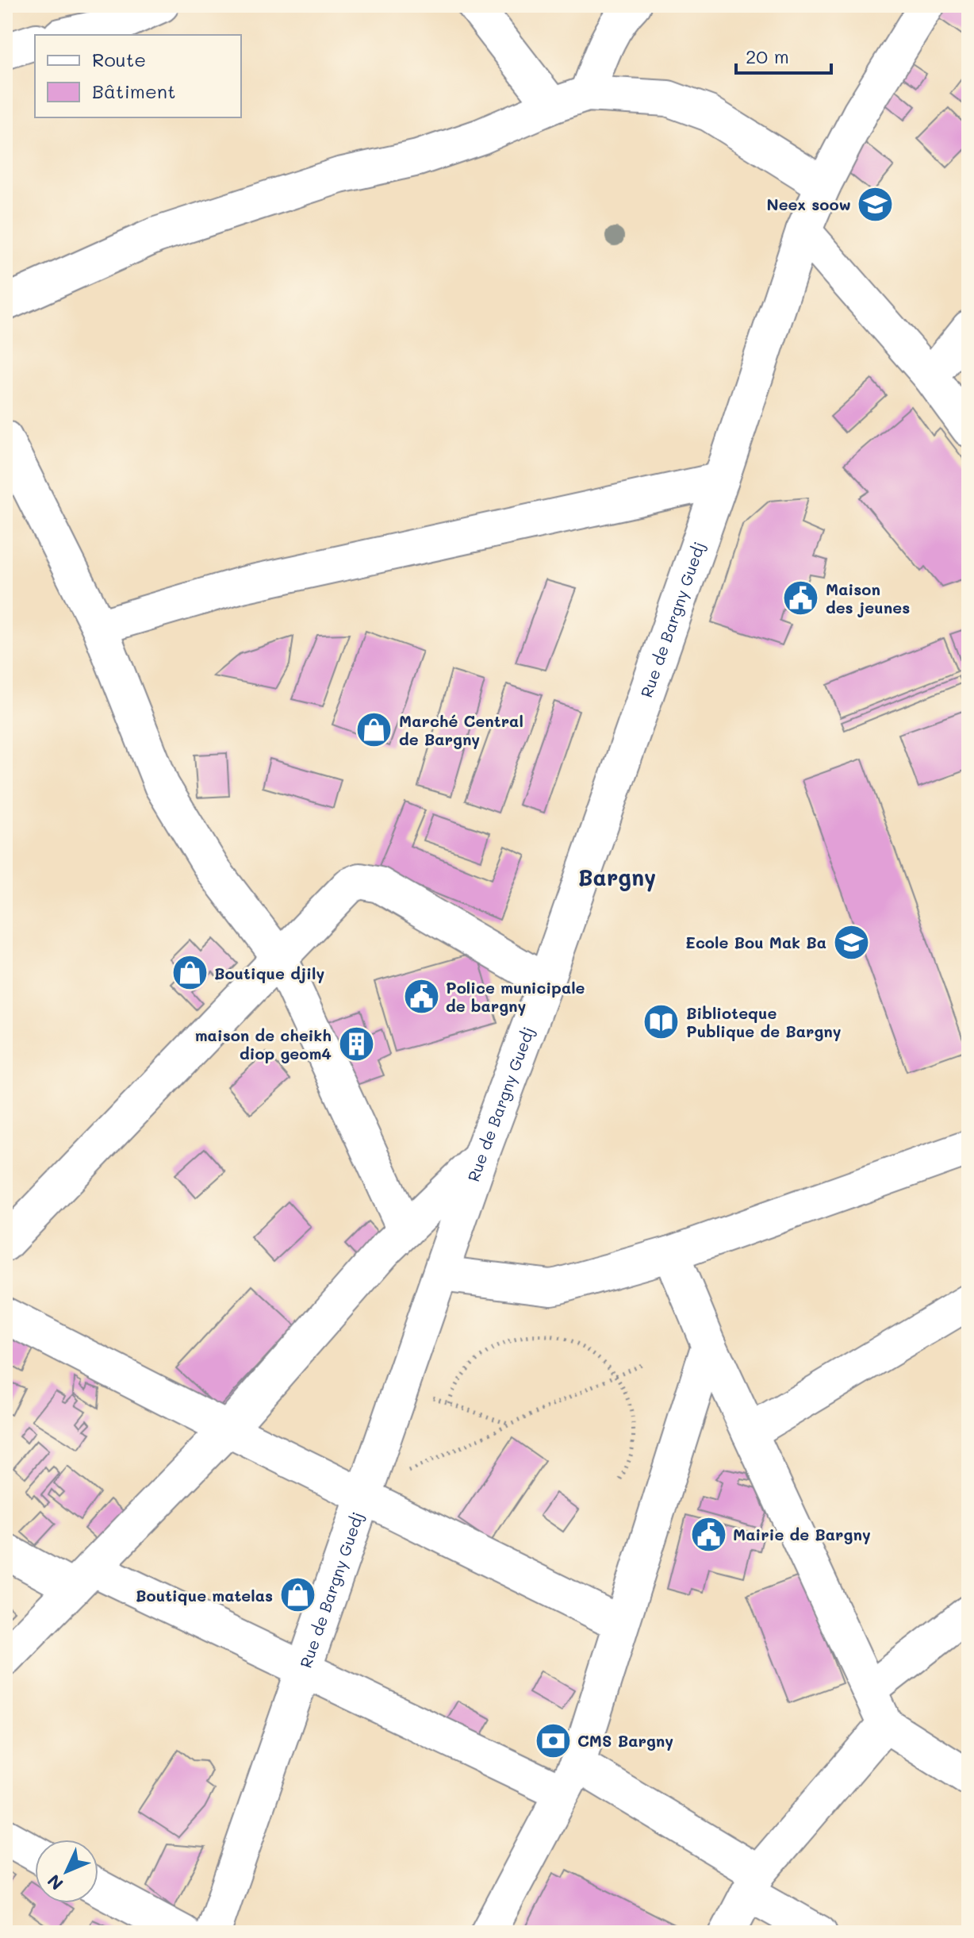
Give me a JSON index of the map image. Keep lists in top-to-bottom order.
{
  "streets": {
    "street": ["Rue de Bargny Guedj"]
  },
  "districts": ["Bargny"],
  "places": {
    "school or university": ["Neex soow", "Ecole Bou Mak Ba"],
    "public building": ["Maison des jeunes", "Police municipale de bargny", "Mairie de Bargny"],
    "shop": ["Marché Central de Bargny", "Boutique djily", "Boutique matelas"],
    "library": ["Biblioteque Publique de Bargny"],
    "building": ["maison de cheikh diop geom4"],
    "bank": ["CMS Bargny"]
  },
  "legend": ["Route", "Bâtiment"],
  "scale_bar": "20 m",
  "north": "bottom left"
}
